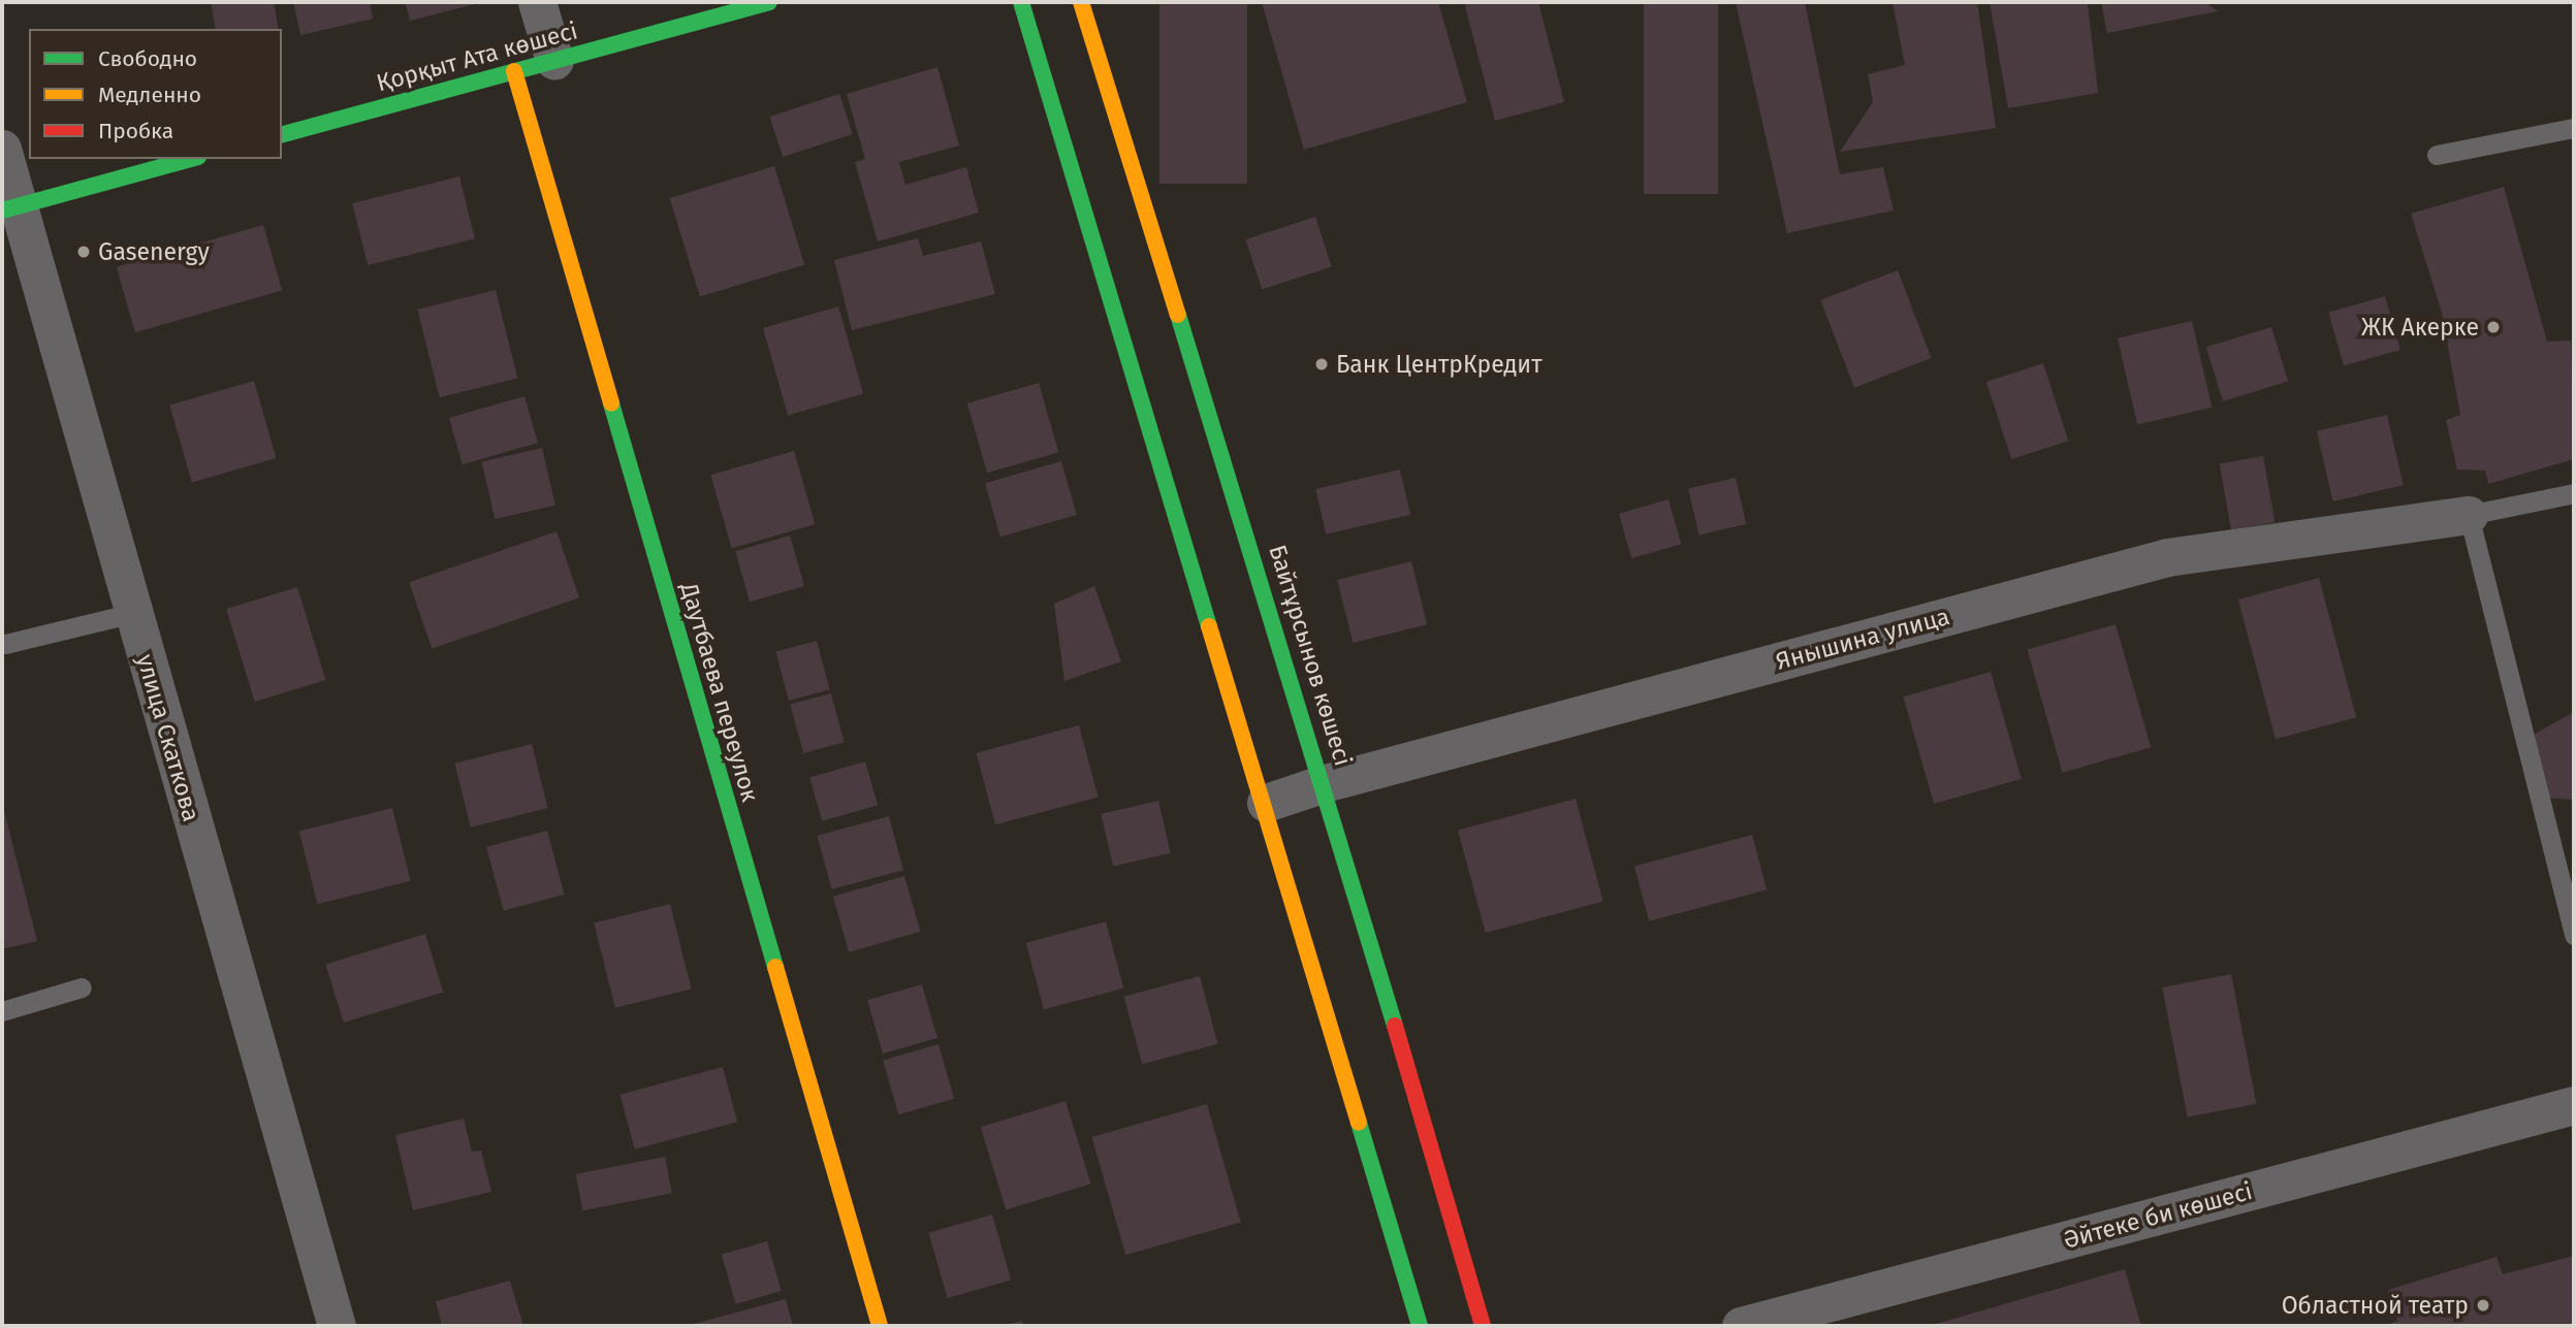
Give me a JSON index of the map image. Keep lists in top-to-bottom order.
{
  "streets": {
    "main road": ["Қорқыт Ата көшесі", "Байтұрсынов көшесі", "Даутбаева переулок"],
    "street": ["Янышина улица", "улица Скаткова", "Әйтеке би көшесі"]
  },
  "crossings": [
    ["Қорқыт Ата көшесі", "Даутбаева переулок"],
    ["Янышина улица", "Байтұрсынов көшесі"]
  ],
  "places": [
    "Gasenergy",
    "ЖК Акерке",
    "Банк ЦентрКредит",
    "Областной театр"
  ],
  "legend": ["Свободно", "Медленно", "Пробка"]
}
